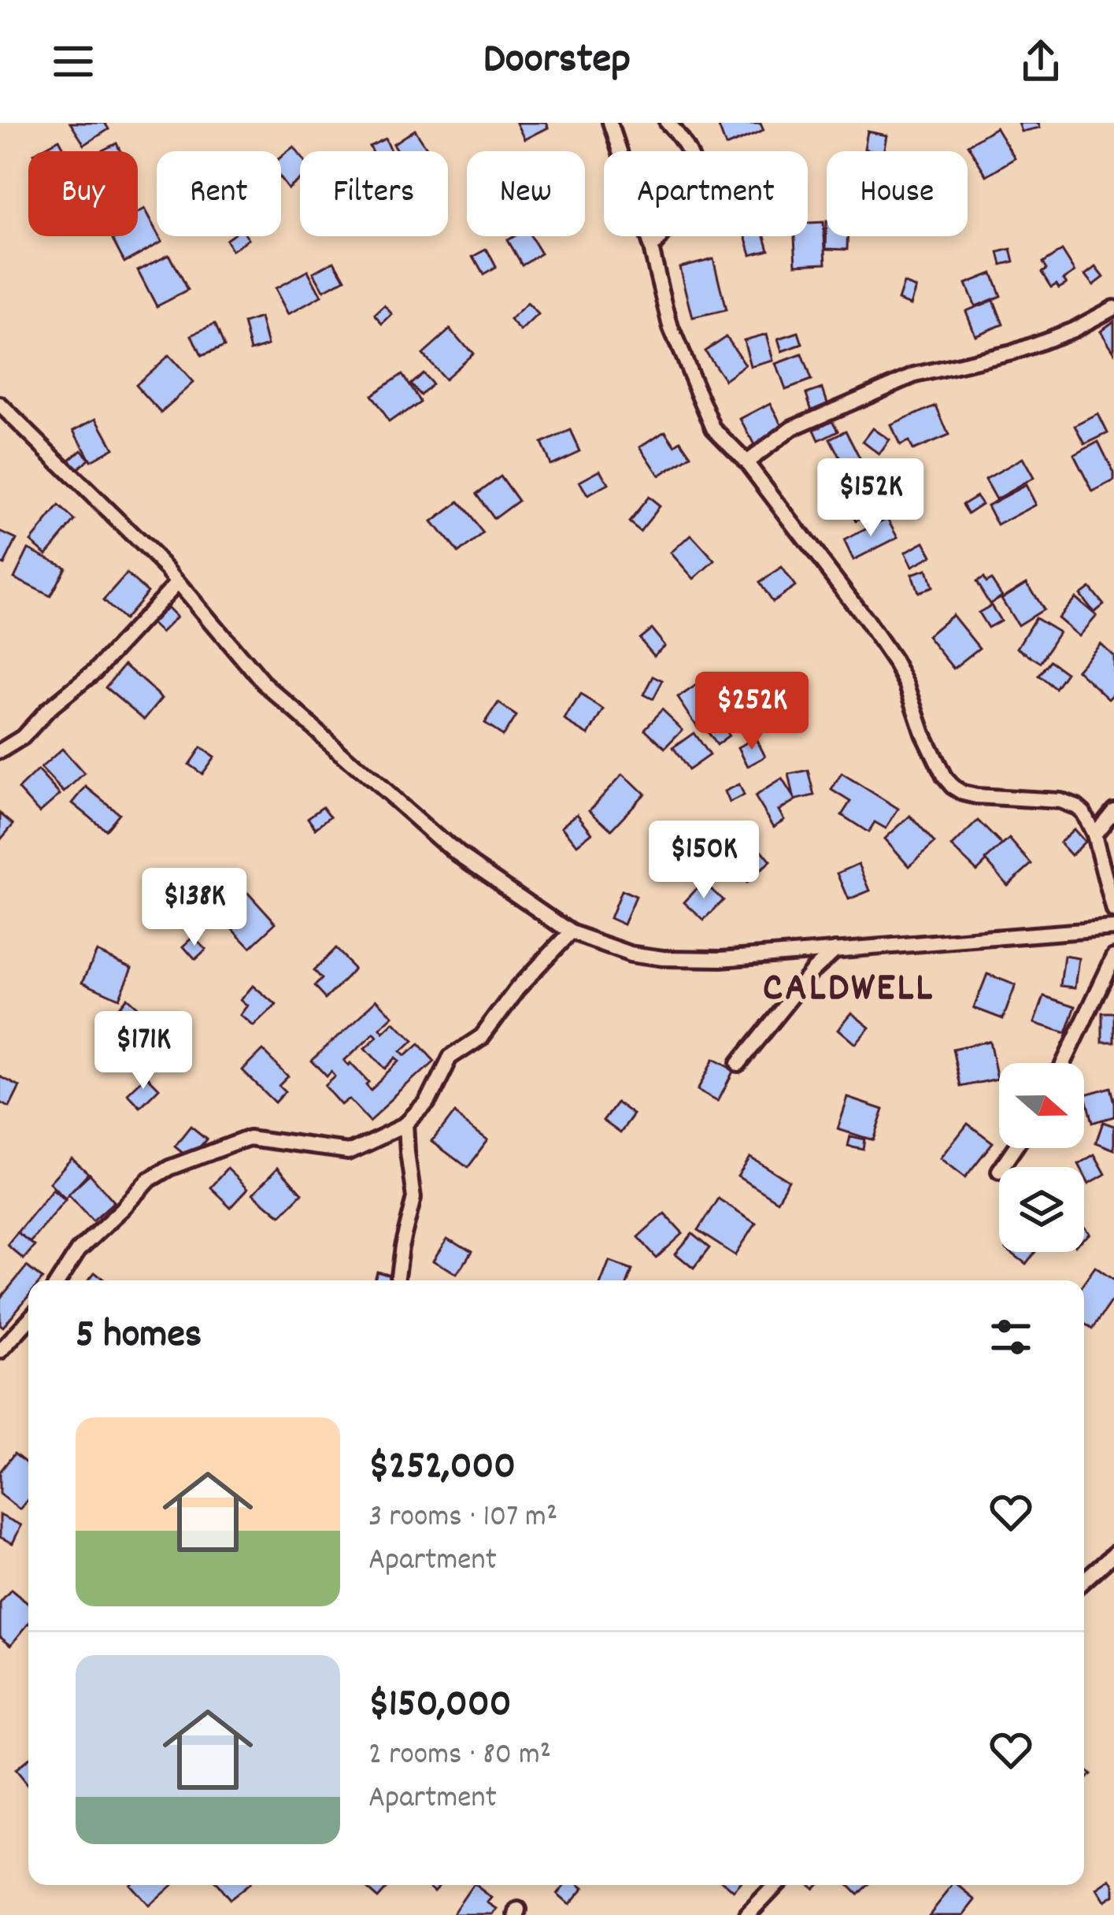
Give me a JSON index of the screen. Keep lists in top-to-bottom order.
{
  "districts": ["CALDWELL"],
  "north": "right",
  "page": {
    "header": "Doorstep",
    "chip": [
      "Buy",
      "Rent",
      "Filters",
      "New",
      "Apartment",
      "House"
    ],
    "price": [
      "$152K",
      "$252K",
      "$150K",
      "$138K",
      "$171K"
    ],
    "heading": "5 homes",
    "list": [
      {
        "name": "$252,000",
        "note": "3 rooms · 107 m² · Apartment"
      },
      {
        "name": "$150,000",
        "note": "2 rooms · 80 m² · Apartment"
      }
    ]
  }
}
